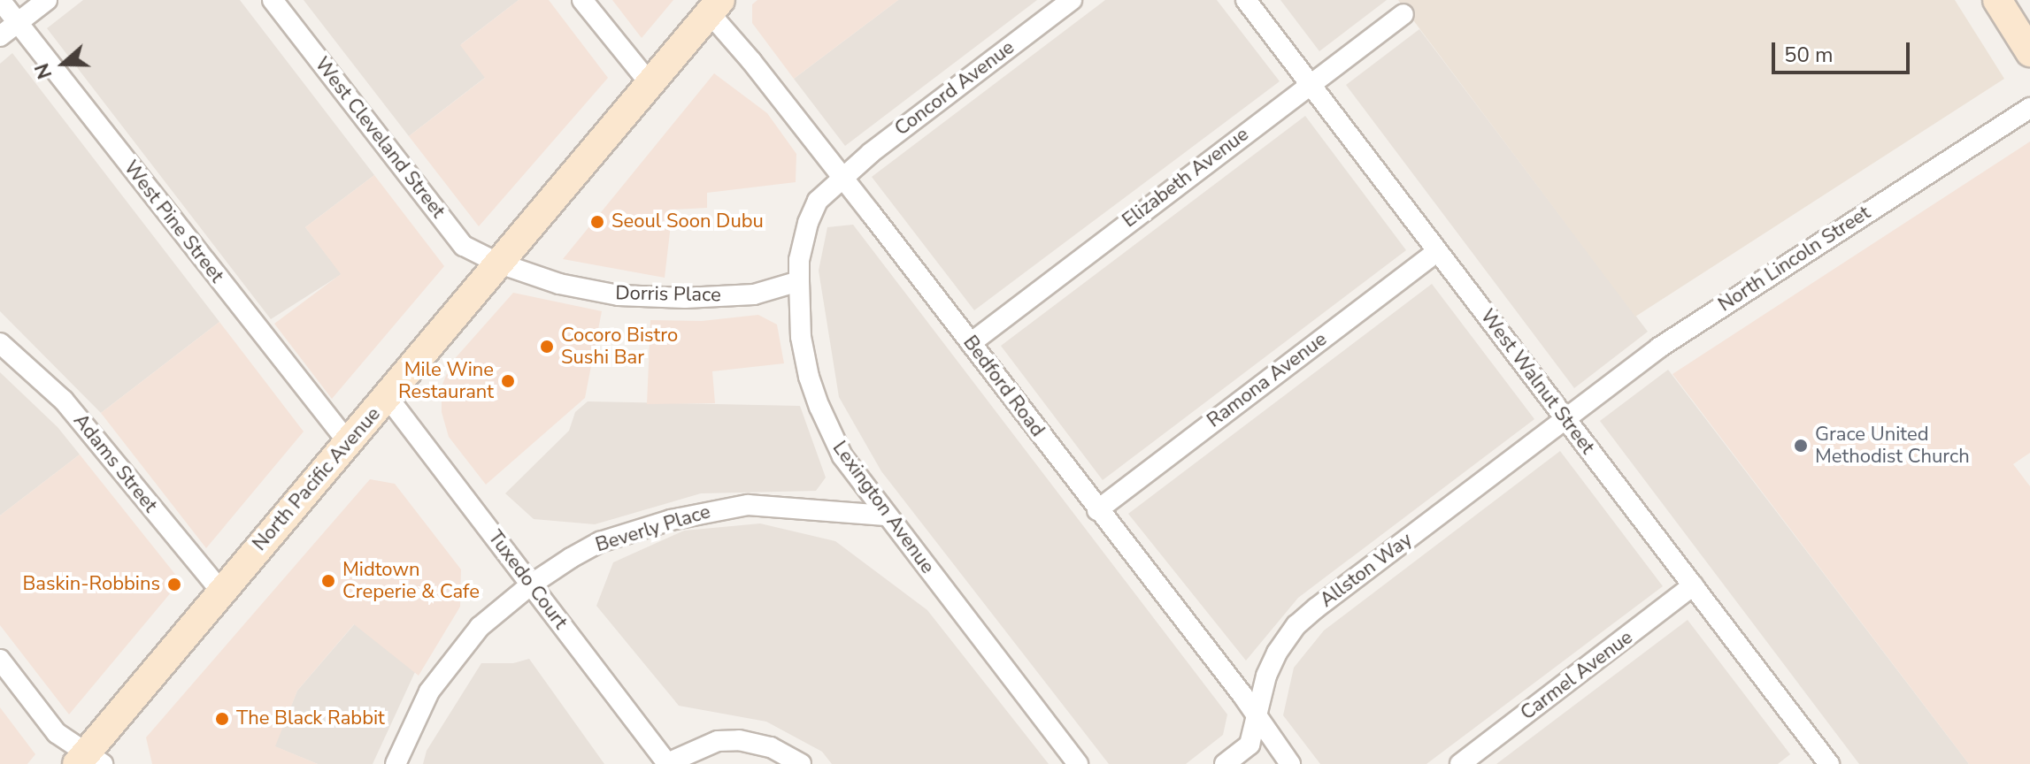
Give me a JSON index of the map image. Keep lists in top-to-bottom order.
{
  "streets": {
    "street": [
      "Concord Avenue",
      "West Cleveland Street",
      "Elizabeth Avenue",
      "West Pine Street",
      "North Lincoln Street",
      "Dorris Place",
      "Ramona Avenue",
      "West Walnut Street",
      "Bedford Road",
      "Adams Street",
      "North Pacific Avenue",
      "Lexington Avenue",
      "Beverly Place",
      "Allston Way",
      "Tuxedo Court",
      "Carmel Avenue"
    ]
  },
  "crossings": [
    ["Concord Avenue", "Bedford Road"],
    ["Concord Avenue", "Lexington Avenue"],
    ["West Cleveland Street", "Dorris Place"],
    ["West Cleveland Street", "North Pacific Avenue"],
    ["Elizabeth Avenue", "West Walnut Street"],
    ["Elizabeth Avenue", "Bedford Road"],
    ["West Pine Street", "North Pacific Avenue"],
    ["North Lincoln Street", "West Walnut Street"],
    ["North Lincoln Street", "Allston Way"],
    ["Dorris Place", "North Pacific Avenue"],
    ["Dorris Place", "Lexington Avenue"],
    ["Ramona Avenue", "West Walnut Street"],
    ["Ramona Avenue", "Bedford Road"],
    ["West Walnut Street", "Allston Way"],
    ["West Walnut Street", "Carmel Avenue"],
    ["Bedford Road", "North Pacific Avenue"],
    ["Bedford Road", "Lexington Avenue"],
    ["Bedford Road", "Allston Way"],
    ["Adams Street", "North Pacific Avenue"],
    ["North Pacific Avenue", "Tuxedo Court"],
    ["Lexington Avenue", "Beverly Place"],
    ["Beverly Place", "Tuxedo Court"]
  ],
  "places": [
    "Seoul Soon Dubu",
    "Cocoro Bistro Sushi Bar",
    "Mile Wine Restaurant",
    "Grace United Methodist Church",
    "Midtown Creperie & Cafe",
    "Baskin-Robbins",
    "The Black Rabbit"
  ],
  "scale_bar": "50 m",
  "north": "left"
}
